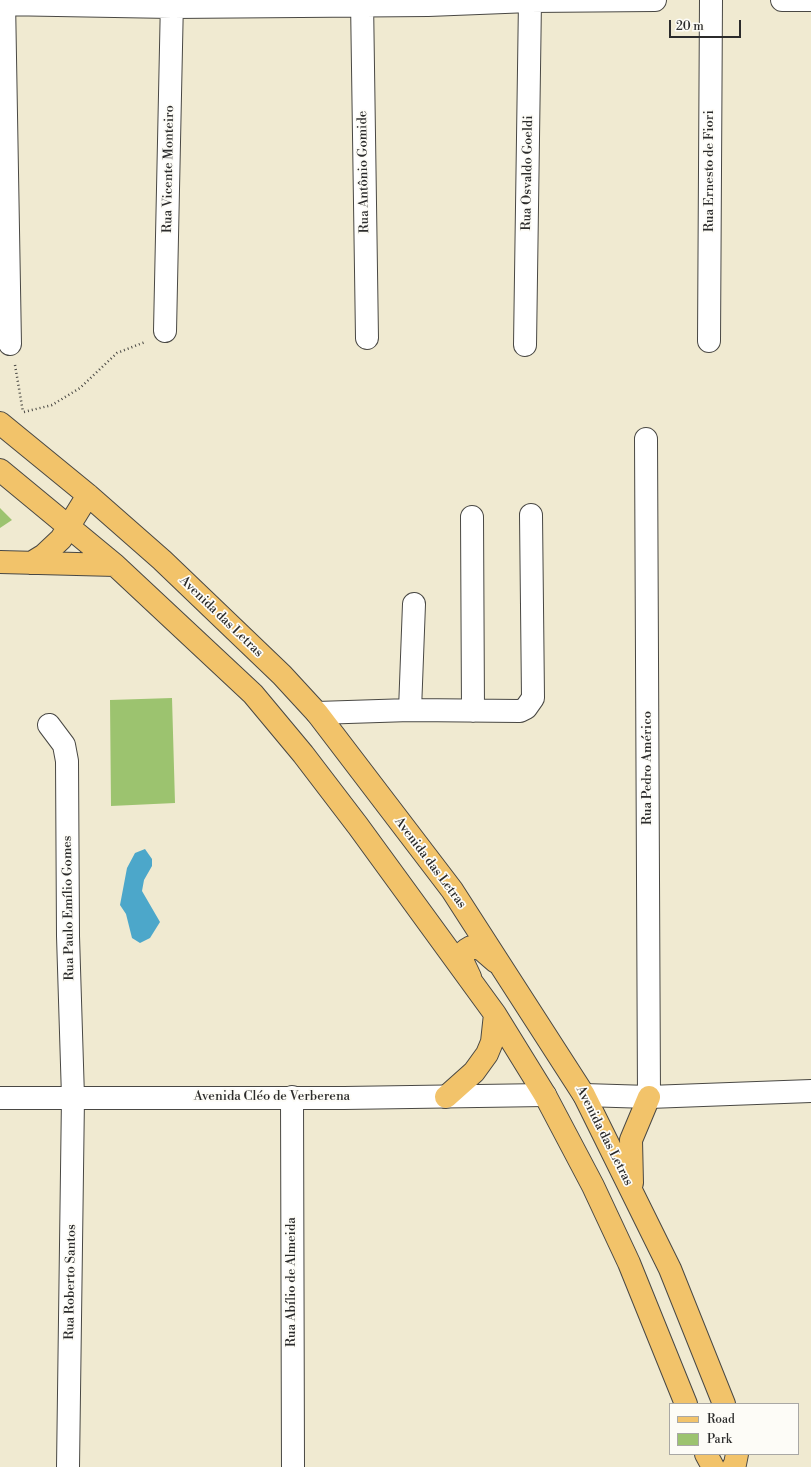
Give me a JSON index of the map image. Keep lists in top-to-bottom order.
{
  "streets": {
    "main road": ["Avenida das Letras"],
    "street": [
      "Rua Vicente Monteiro",
      "Rua Ernesto de Fiori",
      "Rua Antônio Gomide",
      "Rua Osvaldo Goeldi",
      "Rua Pedro Américo",
      "Rua Paulo Emílio Gomes",
      "Avenida Cléo de Verberena",
      "Rua Roberto Santos",
      "Rua Abílio de Almeida"
    ]
  },
  "crossings": [
    ["Rua Paulo Emílio Gomes", "Avenida Cléo de Verberena"],
    ["Rua Paulo Emílio Gomes", "Rua Roberto Santos"],
    ["Avenida Cléo de Verberena", "Rua Roberto Santos"],
    ["Avenida Cléo de Verberena", "Rua Abílio de Almeida"]
  ],
  "legend": ["Road", "Park"],
  "scale_bar": "20 m"
}
